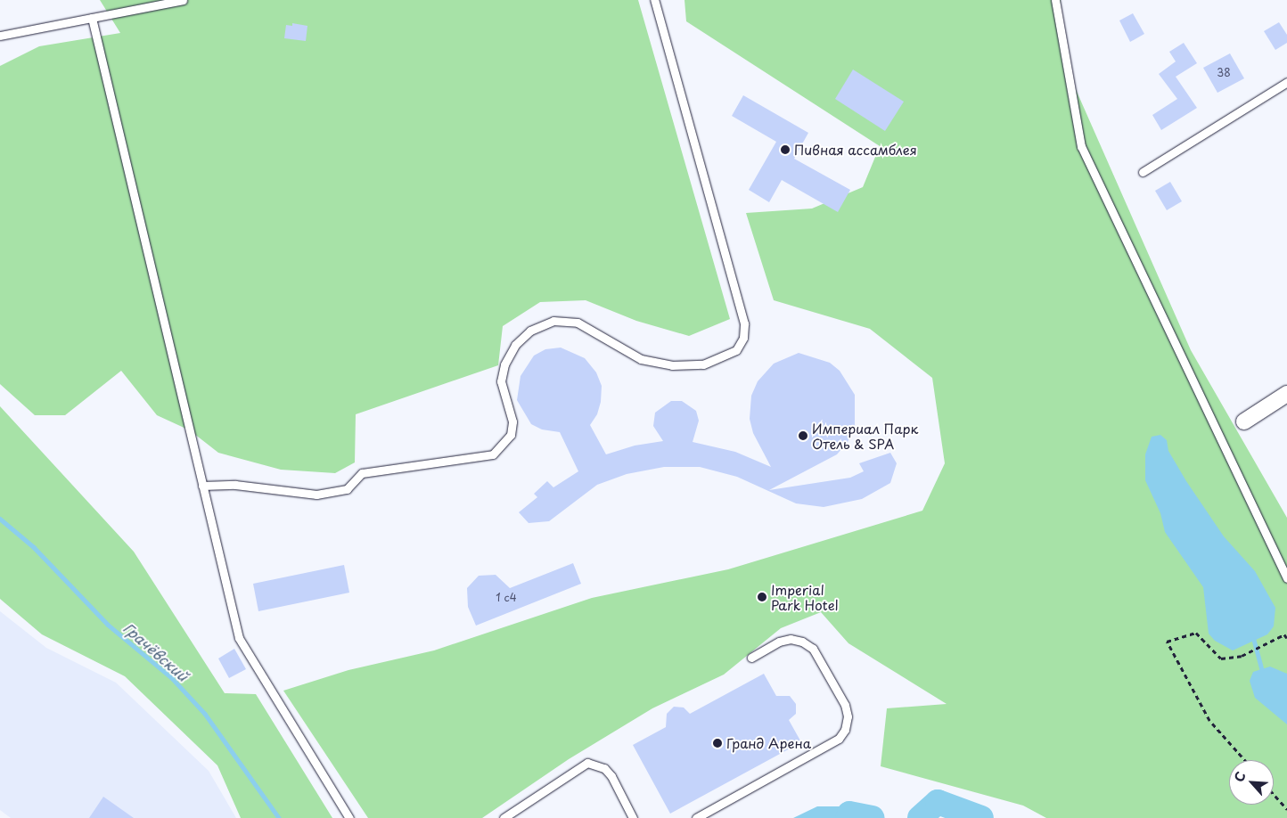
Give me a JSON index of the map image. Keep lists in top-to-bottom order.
{
  "water": ["Грачёвский"],
  "places": [
    "Пивная ассамблея",
    "Империал Парк Отель & SPA",
    "Imperial Park Hotel",
    "Гранд Арена"
  ],
  "house_numbers": ["38", "1 с4"],
  "north": "top left"
}
